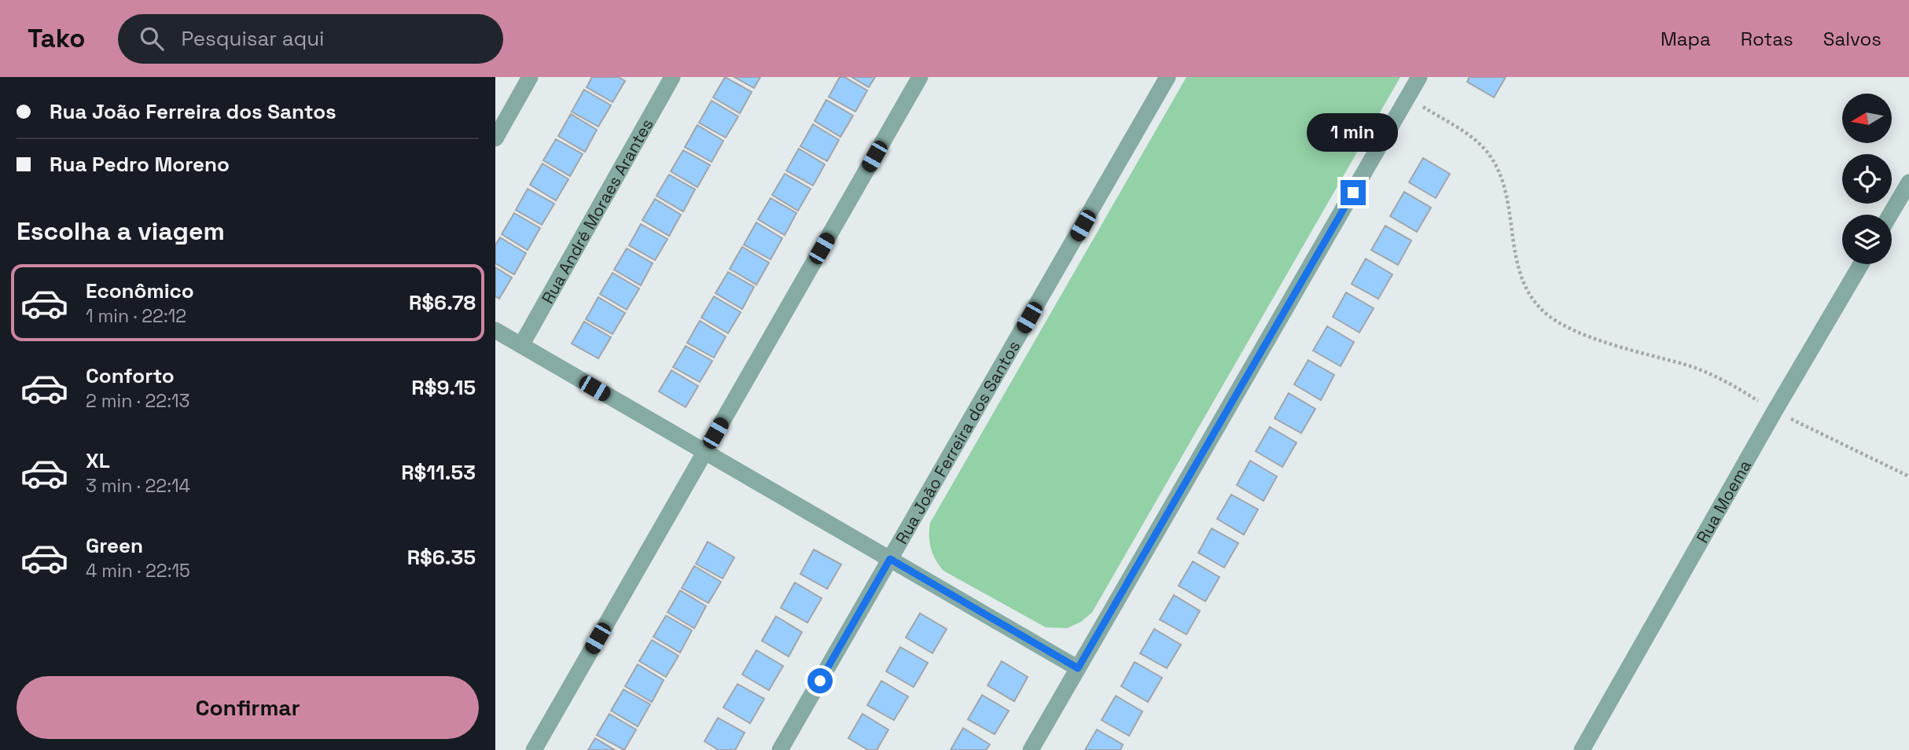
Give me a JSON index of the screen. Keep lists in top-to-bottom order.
{
  "streets": {
    "street": ["Rua André Moraes Arantes", "Rua João Ferreira dos Santos", "Rua Moema"]
  },
  "north": "left",
  "page": {
    "header": "Tako",
    "search": "Pesquisar aqui",
    "nav": ["Mapa", "Rotas", "Salvos"],
    "banner": ["Rua João Ferreira dos Santos", "Rua Pedro Moreno"],
    "bubble": "1 min",
    "heading": "Escolha a viagem",
    "list": [
      {
        "name": "Econômico",
        "note": "1 min · 22:12",
        "value": "R$6.78"
      },
      {
        "name": "Conforto",
        "note": "2 min · 22:13",
        "value": "R$9.15"
      },
      {
        "name": "XL",
        "note": "3 min · 22:14",
        "value": "R$11.53"
      },
      {
        "name": "Green",
        "note": "4 min · 22:15",
        "value": "R$6.35"
      }
    ],
    "buttons": "Confirmar"
  }
}
